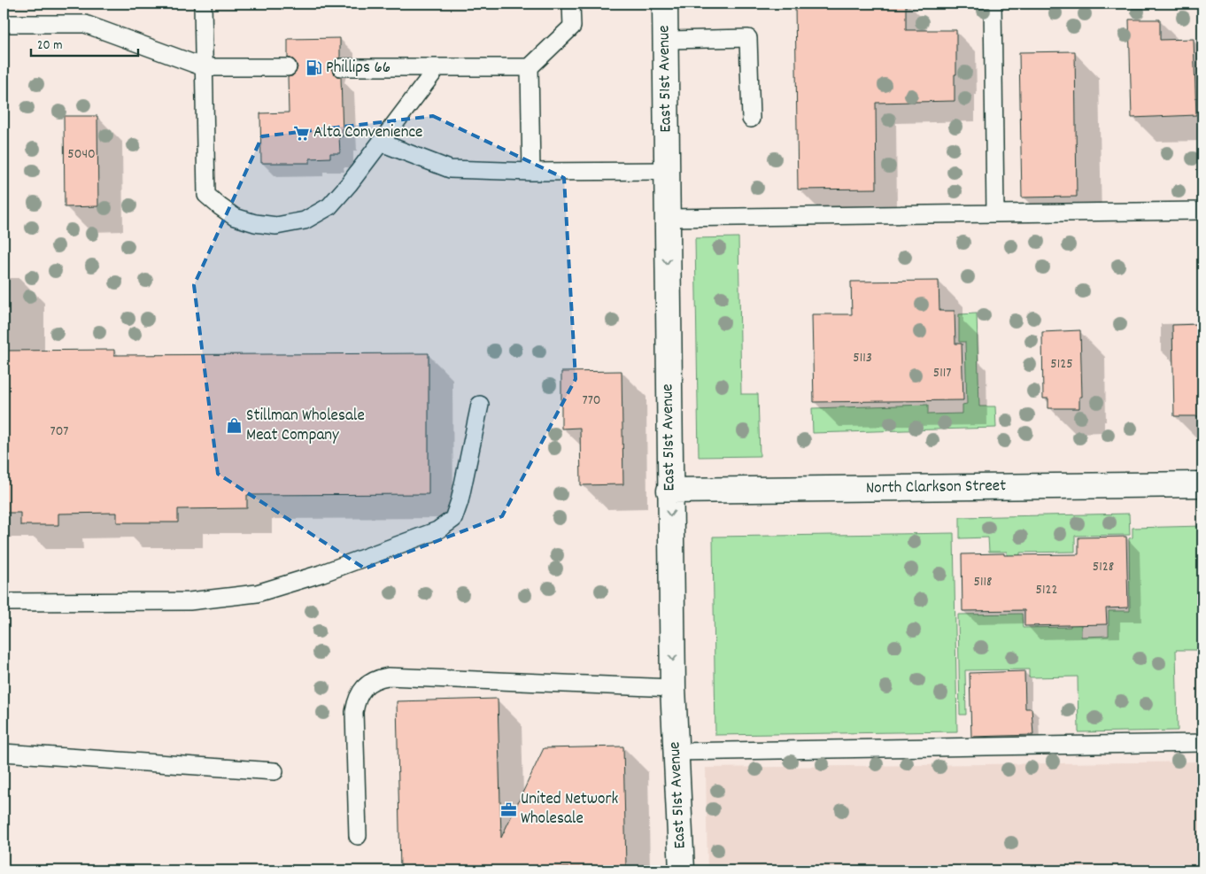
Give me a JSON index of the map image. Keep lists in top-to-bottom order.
{
  "streets": {
    "street": ["East 51st Avenue", "North Clarkson Street"]
  },
  "crossings": [
    ["East 51st Avenue", "North Clarkson Street"]
  ],
  "one_way": ["East 51st Avenue"],
  "places": {
    "fuel station": ["Phillips 66"],
    "supermarket": ["Alta Convenience"],
    "shop": ["Stillman Wholesale Meat Company"],
    "office": ["United Network Wholesale"]
  },
  "house_numbers": [
    "5040",
    "5113",
    "5125",
    "5117",
    "770",
    "707",
    "5128",
    "5118",
    "5122"
  ],
  "scale_bar": "20 m"
}
